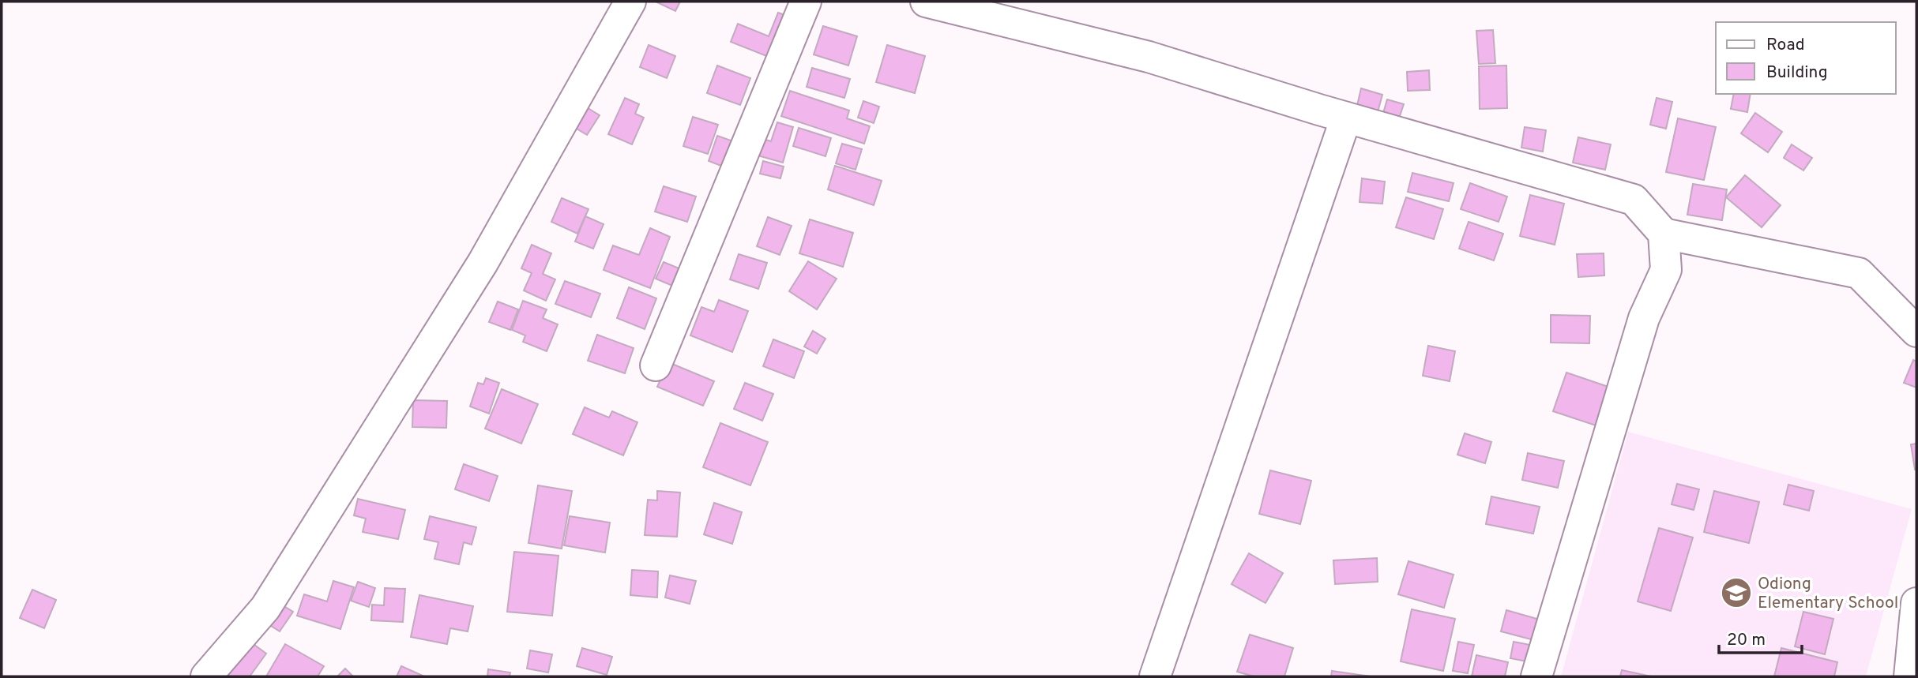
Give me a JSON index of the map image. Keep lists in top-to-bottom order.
{
  "places": {
    "school or university": ["Odiong Elementary School"]
  },
  "legend": ["Road", "Building"],
  "scale_bar": "20 m"
}
